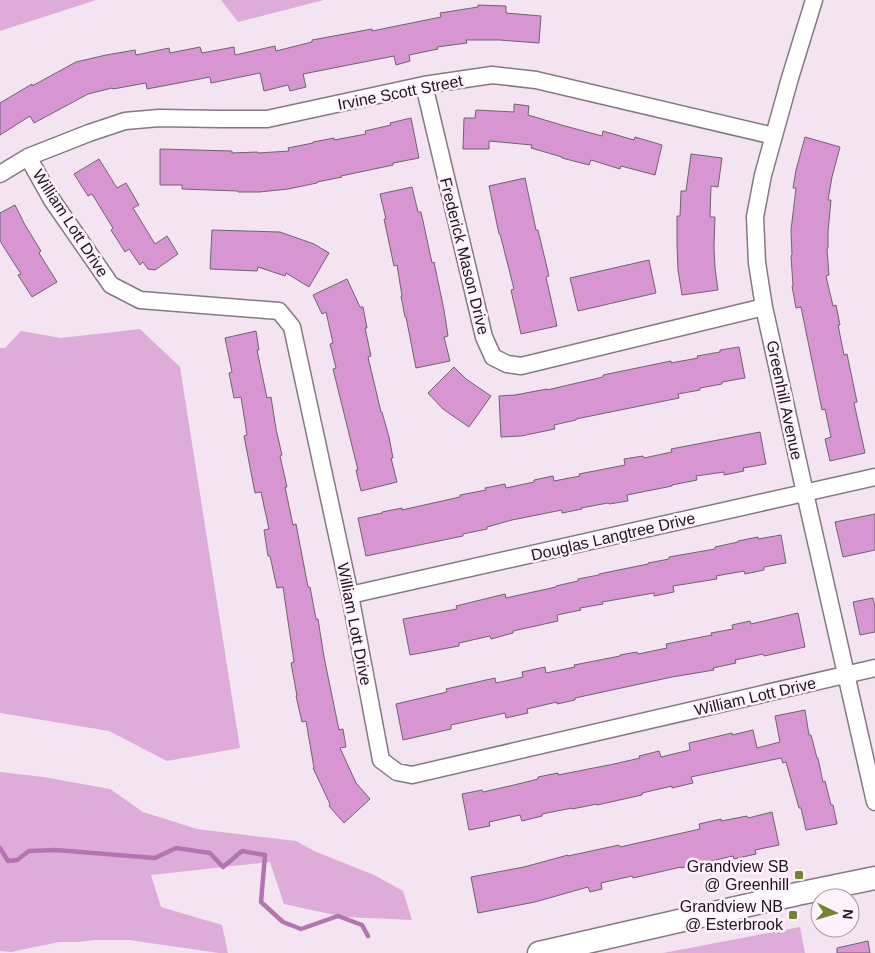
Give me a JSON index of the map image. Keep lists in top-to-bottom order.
{
  "streets": {
    "street": [
      "Irvine Scott Street",
      "William Lott Drive",
      "Frederick Mason Drive",
      "Greenhill Avenue",
      "Douglas Langtree Drive"
    ]
  },
  "crossings": [
    ["Irvine Scott Street", "William Lott Drive"],
    ["Irvine Scott Street", "Frederick Mason Drive"],
    ["Irvine Scott Street", "Greenhill Avenue"],
    ["William Lott Drive", "Greenhill Avenue"],
    ["William Lott Drive", "Douglas Langtree Drive"],
    ["Frederick Mason Drive", "Greenhill Avenue"],
    ["Greenhill Avenue", "Douglas Langtree Drive"]
  ],
  "places": {
    "transit": ["Grandview SB @ Greenhill", "Grandview NB @ Esterbrook"]
  },
  "north": "right"
}
